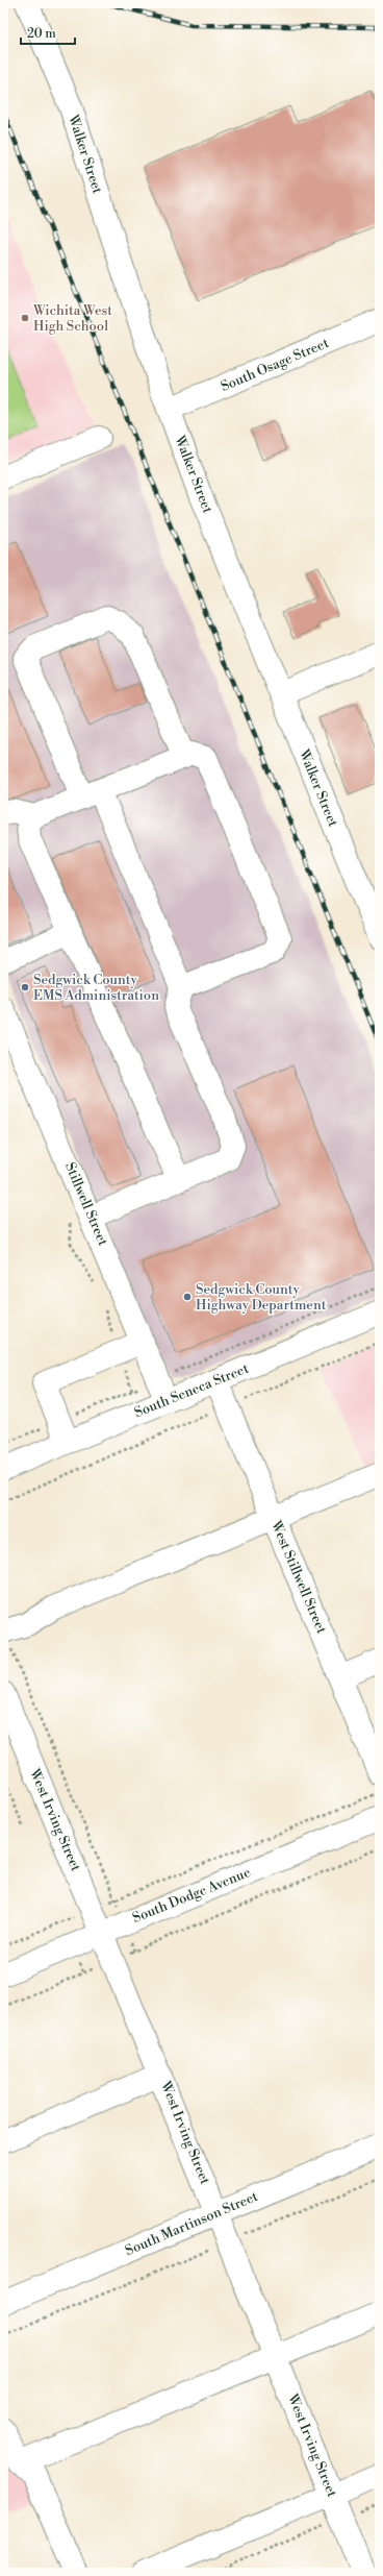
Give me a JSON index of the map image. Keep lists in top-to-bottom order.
{
  "streets": {
    "street": [
      "Walker Street",
      "South Osage Street",
      "Stillwell Street",
      "South Seneca Street",
      "West Stillwell Street",
      "West Irving Street",
      "South Dodge Avenue",
      "South Martinson Street"
    ]
  },
  "crossings": [
    ["Walker Street", "South Osage Street"],
    ["Stillwell Street", "South Seneca Street"],
    ["South Seneca Street", "West Stillwell Street"],
    ["West Irving Street", "South Dodge Avenue"],
    ["West Irving Street", "South Martinson Street"]
  ],
  "places": ["Wichita West High School", "Sedgwick County EMS Administration", "Sedgwick County Highway Department"],
  "scale_bar": "20 m"
}
